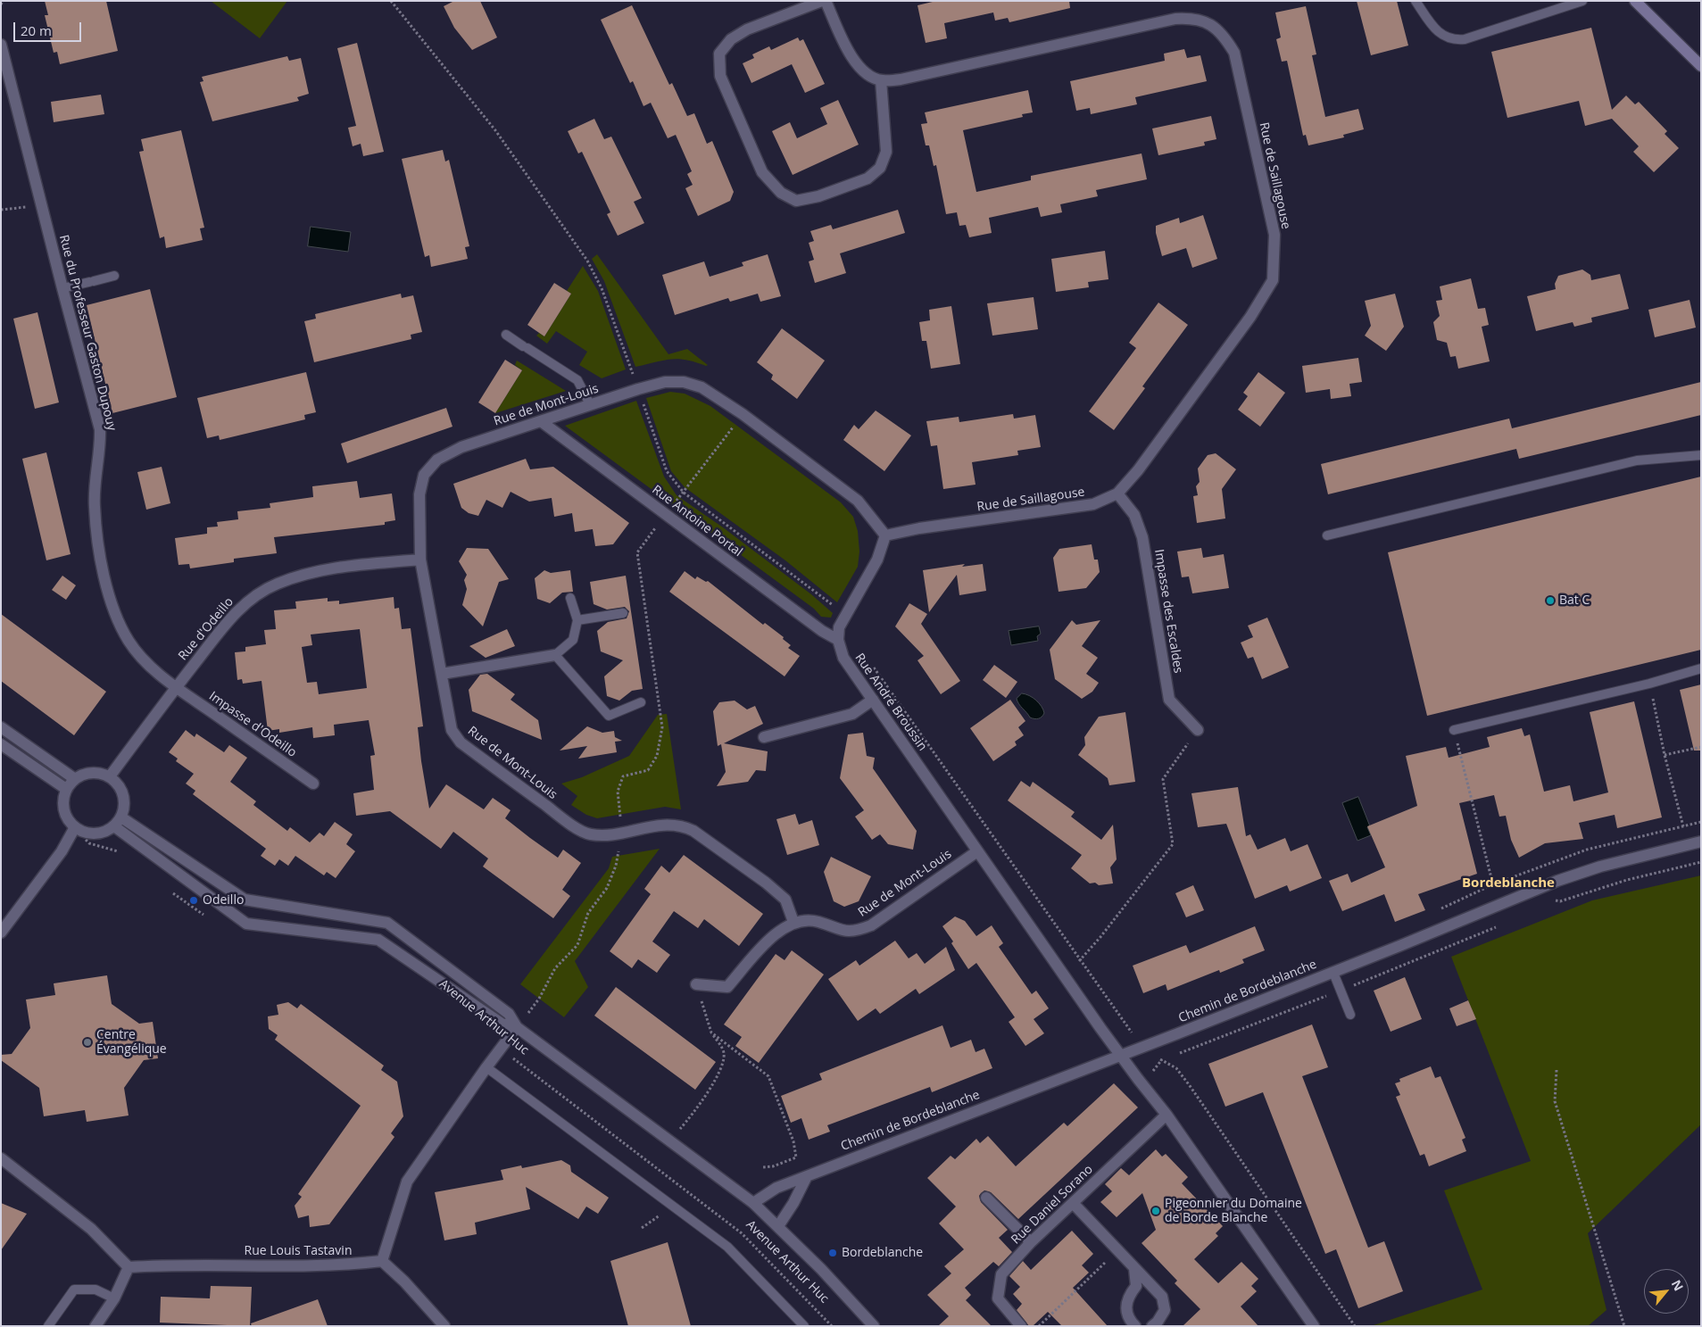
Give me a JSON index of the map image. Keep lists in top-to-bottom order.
{
  "streets": {
    "street": [
      "Rue de Saillagouse",
      "Rue du Professeur Gaston Dupouy",
      "Rue de Mont-Louis",
      "Rue Antoine Portal",
      "Impasse des Escaldes",
      "Rue d'Odeillo",
      "Rue André Broussin",
      "Impasse d'Odeillo",
      "Chemin de Bordeblanche",
      "Avenue Arthur Huc",
      "Rue Daniel Sorano",
      "Rue Louis Tastavin"
    ]
  },
  "crossings": [
    ["Rue de Saillagouse", "Impasse des Escaldes"],
    ["Rue du Professeur Gaston Dupouy", "Rue d'Odeillo"],
    ["Rue du Professeur Gaston Dupouy", "Impasse d'Odeillo"],
    ["Rue de Mont-Louis", "Rue Antoine Portal"],
    ["Rue de Mont-Louis", "Rue d'Odeillo"],
    ["Rue de Mont-Louis", "Rue André Broussin"],
    ["Rue Antoine Portal", "Rue André Broussin"],
    ["Rue d'Odeillo", "Impasse d'Odeillo"],
    ["Rue d'Odeillo", "Avenue Arthur Huc"],
    ["Rue André Broussin", "Chemin de Bordeblanche"],
    ["Chemin de Bordeblanche", "Avenue Arthur Huc"]
  ],
  "districts": ["Bordeblanche"],
  "places": [
    "Bat C",
    "Odeillo",
    "Centre Évangélique",
    "Pigeonnier du Domaine de Borde Blanche",
    "Bordeblanche"
  ],
  "scale_bar": "20 m",
  "north": "top right"
}
